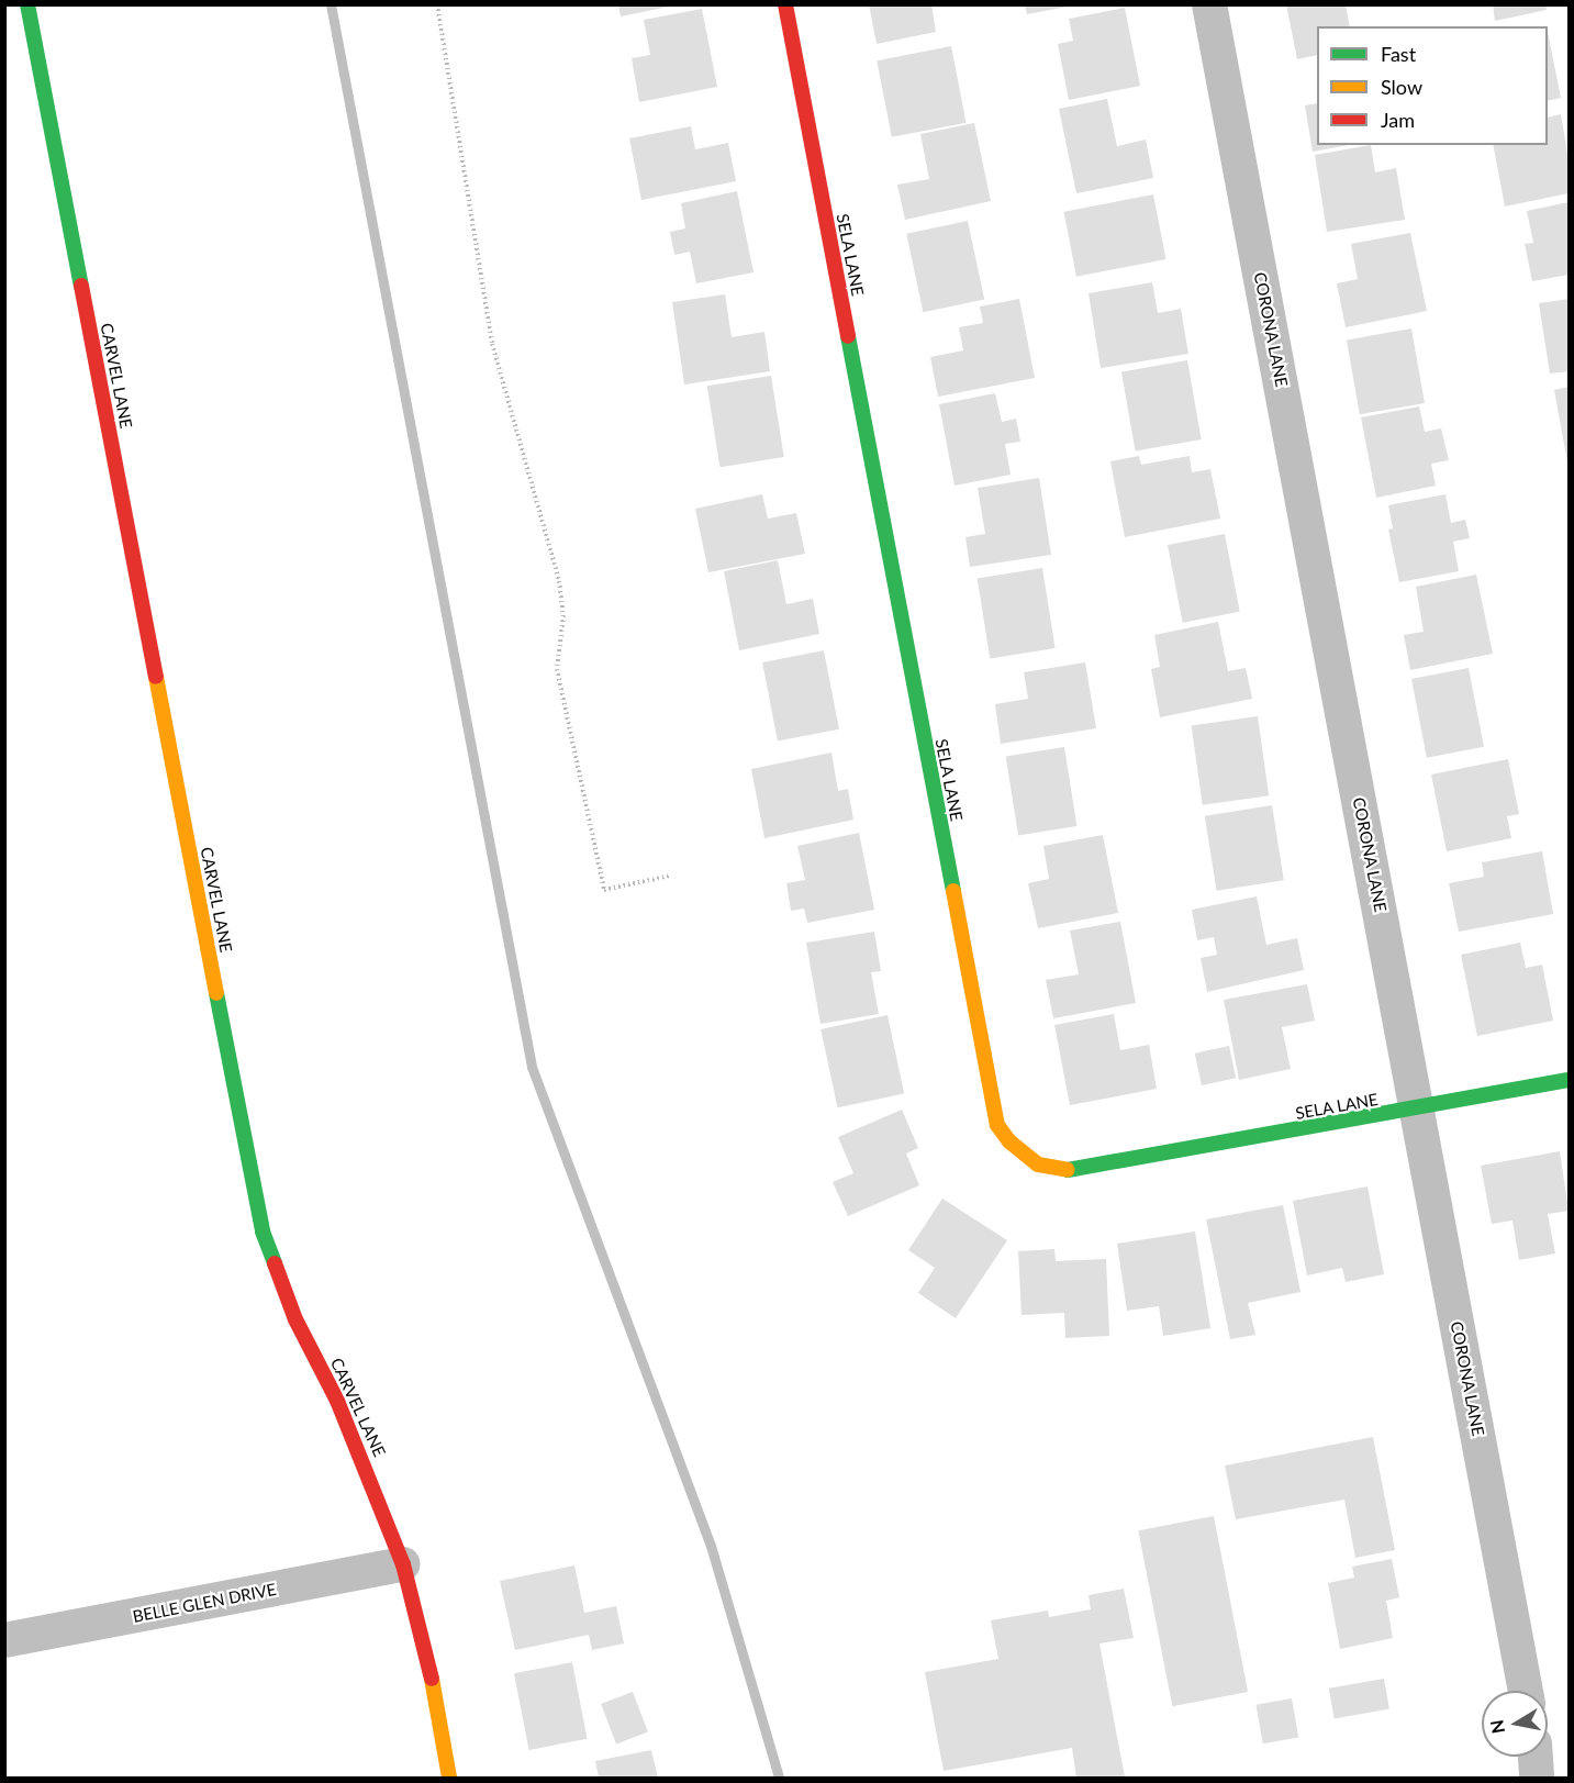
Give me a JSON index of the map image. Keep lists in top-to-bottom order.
{
  "streets": {
    "street": [
      "SELA LANE",
      "CORONA LANE",
      "CARVEL LANE",
      "BELLE GLEN DRIVE"
    ]
  },
  "crossings": [
    ["SELA LANE", "CORONA LANE"],
    ["CARVEL LANE", "BELLE GLEN DRIVE"]
  ],
  "legend": ["Fast", "Slow", "Jam"],
  "north": "left"
}
